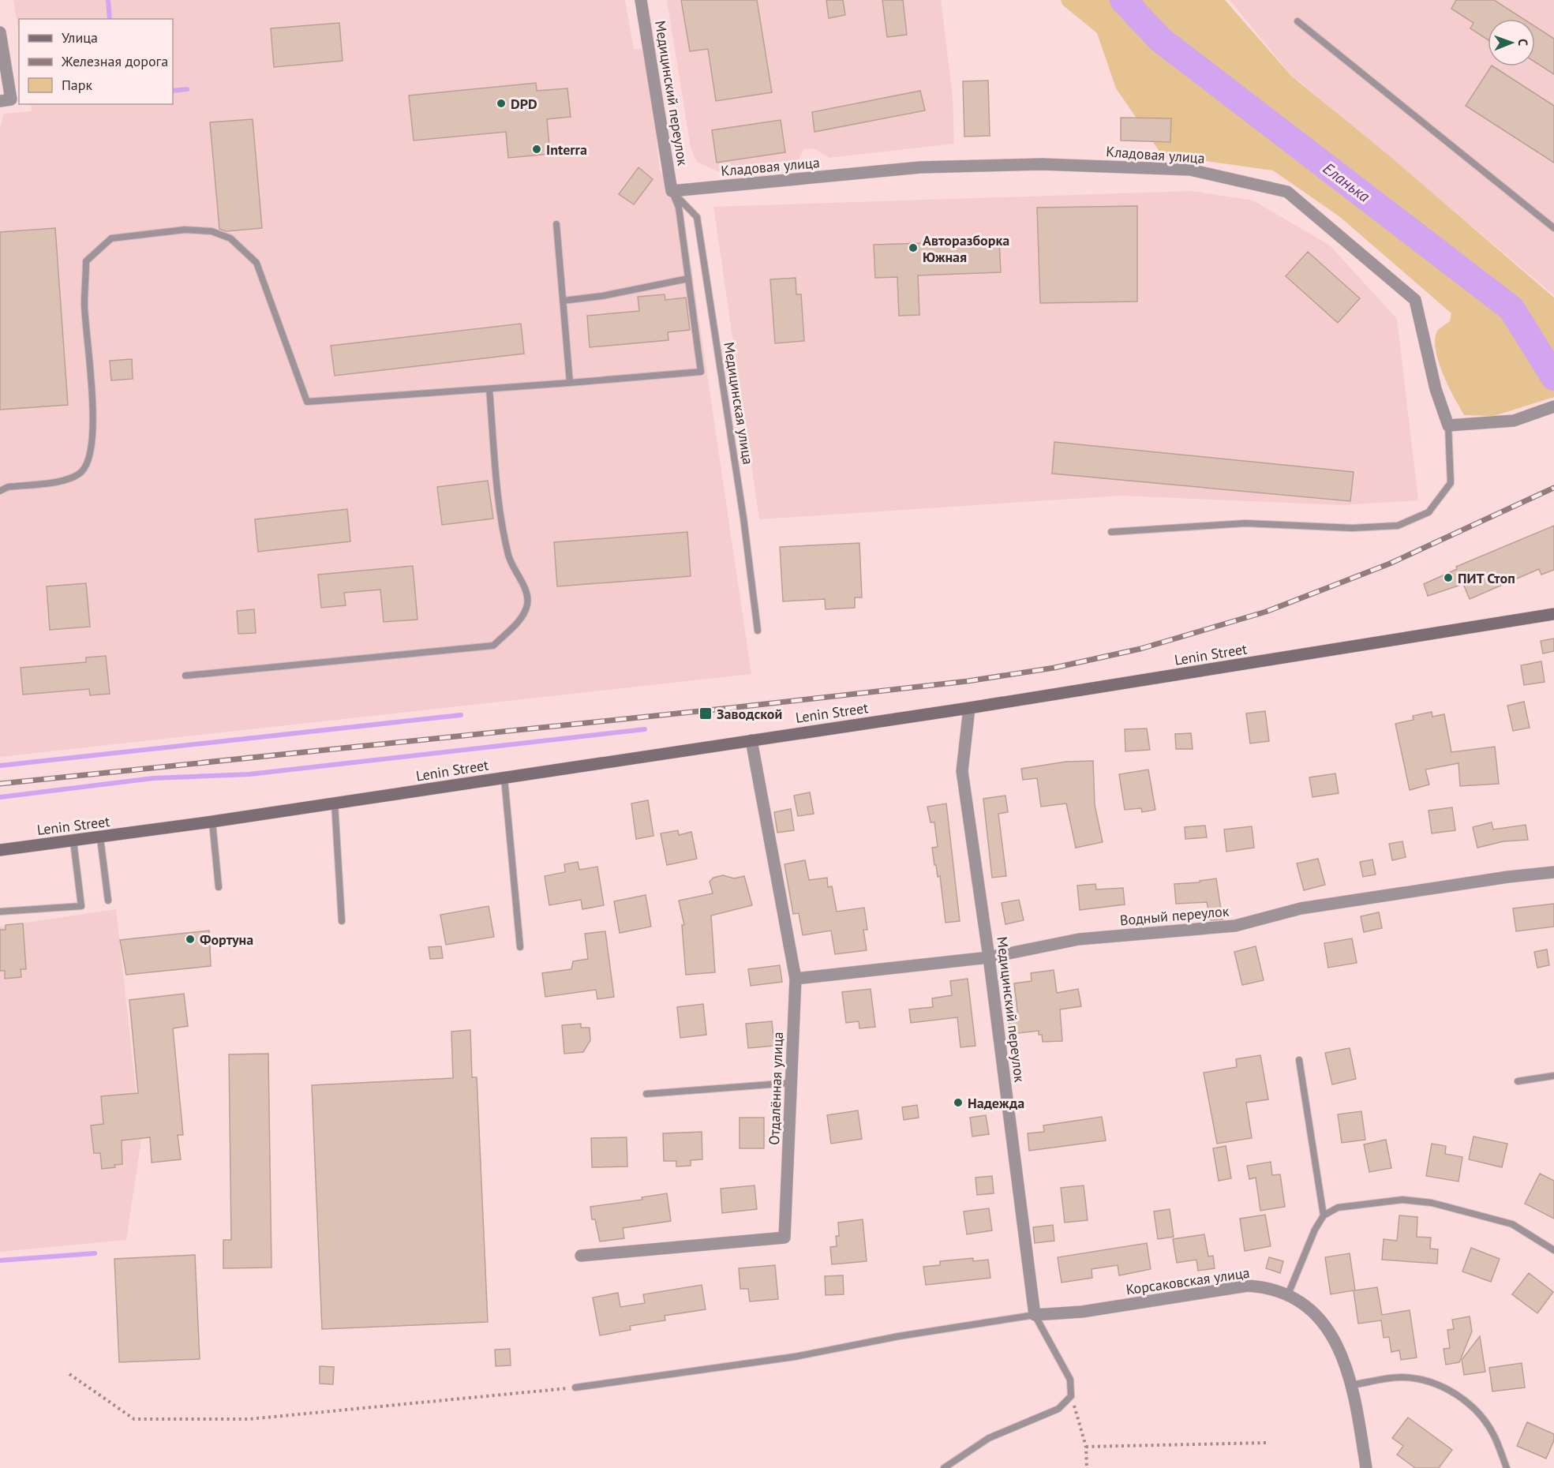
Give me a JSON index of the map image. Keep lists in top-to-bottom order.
{
  "streets": {
    "main road": ["Lenin Street"],
    "street": [
      "Медицинский переулок",
      "Кладовая улица",
      "Водный переулок",
      "Отдалённая улица",
      "Корсаковская улица"
    ],
    "lane": ["Медицинская улица"]
  },
  "crossings": [
    ["Медицинский переулок", "Кладовая улица"],
    ["Медицинский переулок", "Медицинская улица"],
    ["Медицинский переулок", "Lenin Street"],
    ["Медицинский переулок", "Водный переулок"],
    ["Медицинский переулок", "Корсаковская улица"],
    ["Кладовая улица", "Медицинская улица"],
    ["Lenin Street", "Отдалённая улица"],
    ["Водный переулок", "Отдалённая улица"]
  ],
  "water": ["Еланька"],
  "places": {
    "other": [
      "DPD",
      "Interra",
      "Авторазборка Южная",
      "ПИТ Стоп",
      "Фортуна",
      "Надежда"
    ],
    "transit": ["Заводской"]
  },
  "legend": ["Улица", "Железная дорога", "Парк"],
  "north": "right"
}
